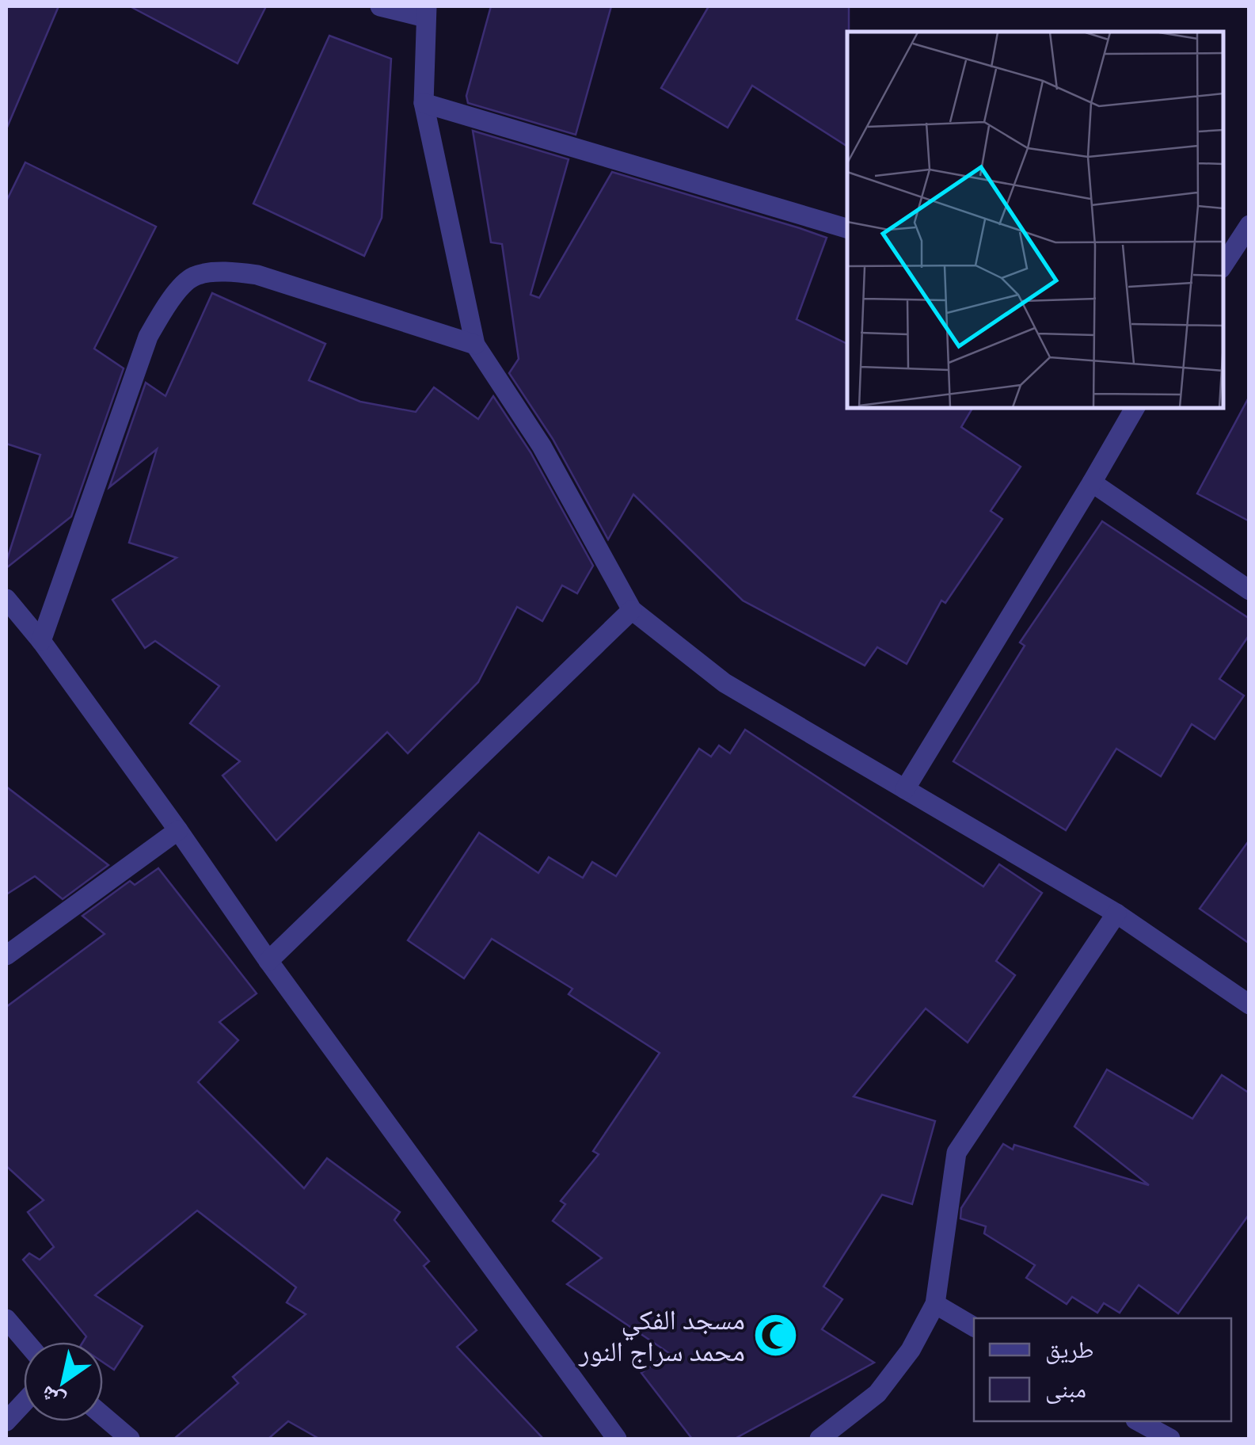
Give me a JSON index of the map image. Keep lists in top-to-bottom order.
{
  "places": {
    "mosque": ["مسجد الفكي محمد سراج النور"]
  },
  "legend": ["طريق", "مبنى"],
  "north": "bottom left"
}
